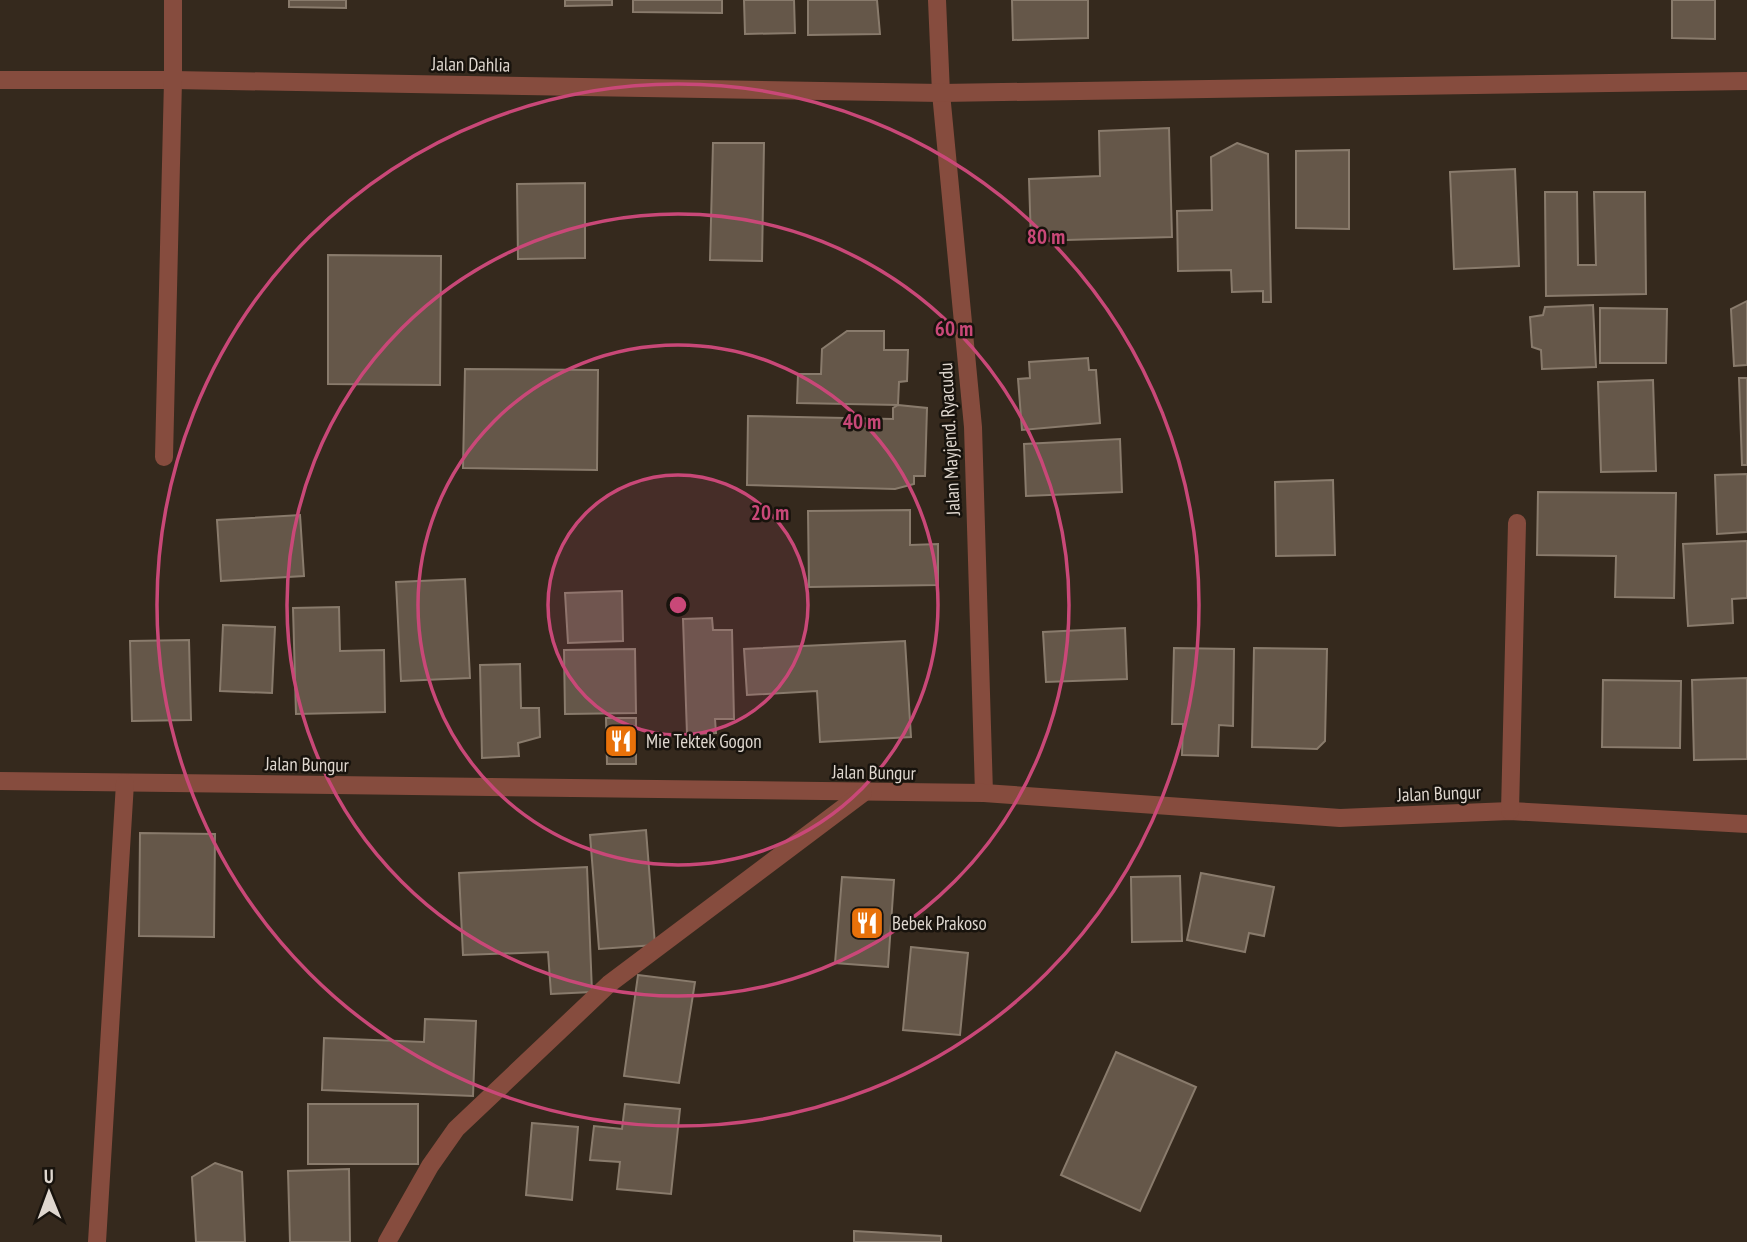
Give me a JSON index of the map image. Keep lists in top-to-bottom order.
{
  "streets": {
    "street": ["Jalan Dahlia", "Jalan Mayjend. Ryacudu", "Jalan Bungur"]
  },
  "crossings": [
    ["Jalan Dahlia", "Jalan Mayjend. Ryacudu"],
    ["Jalan Mayjend. Ryacudu", "Jalan Bungur"]
  ],
  "places": {
    "restaurant": ["Mie Tektek Gogon", "Bebek Prakoso"]
  },
  "north": "top",
  "rings": [
    "80 m",
    "60 m",
    "40 m",
    "20 m"
  ]
}
